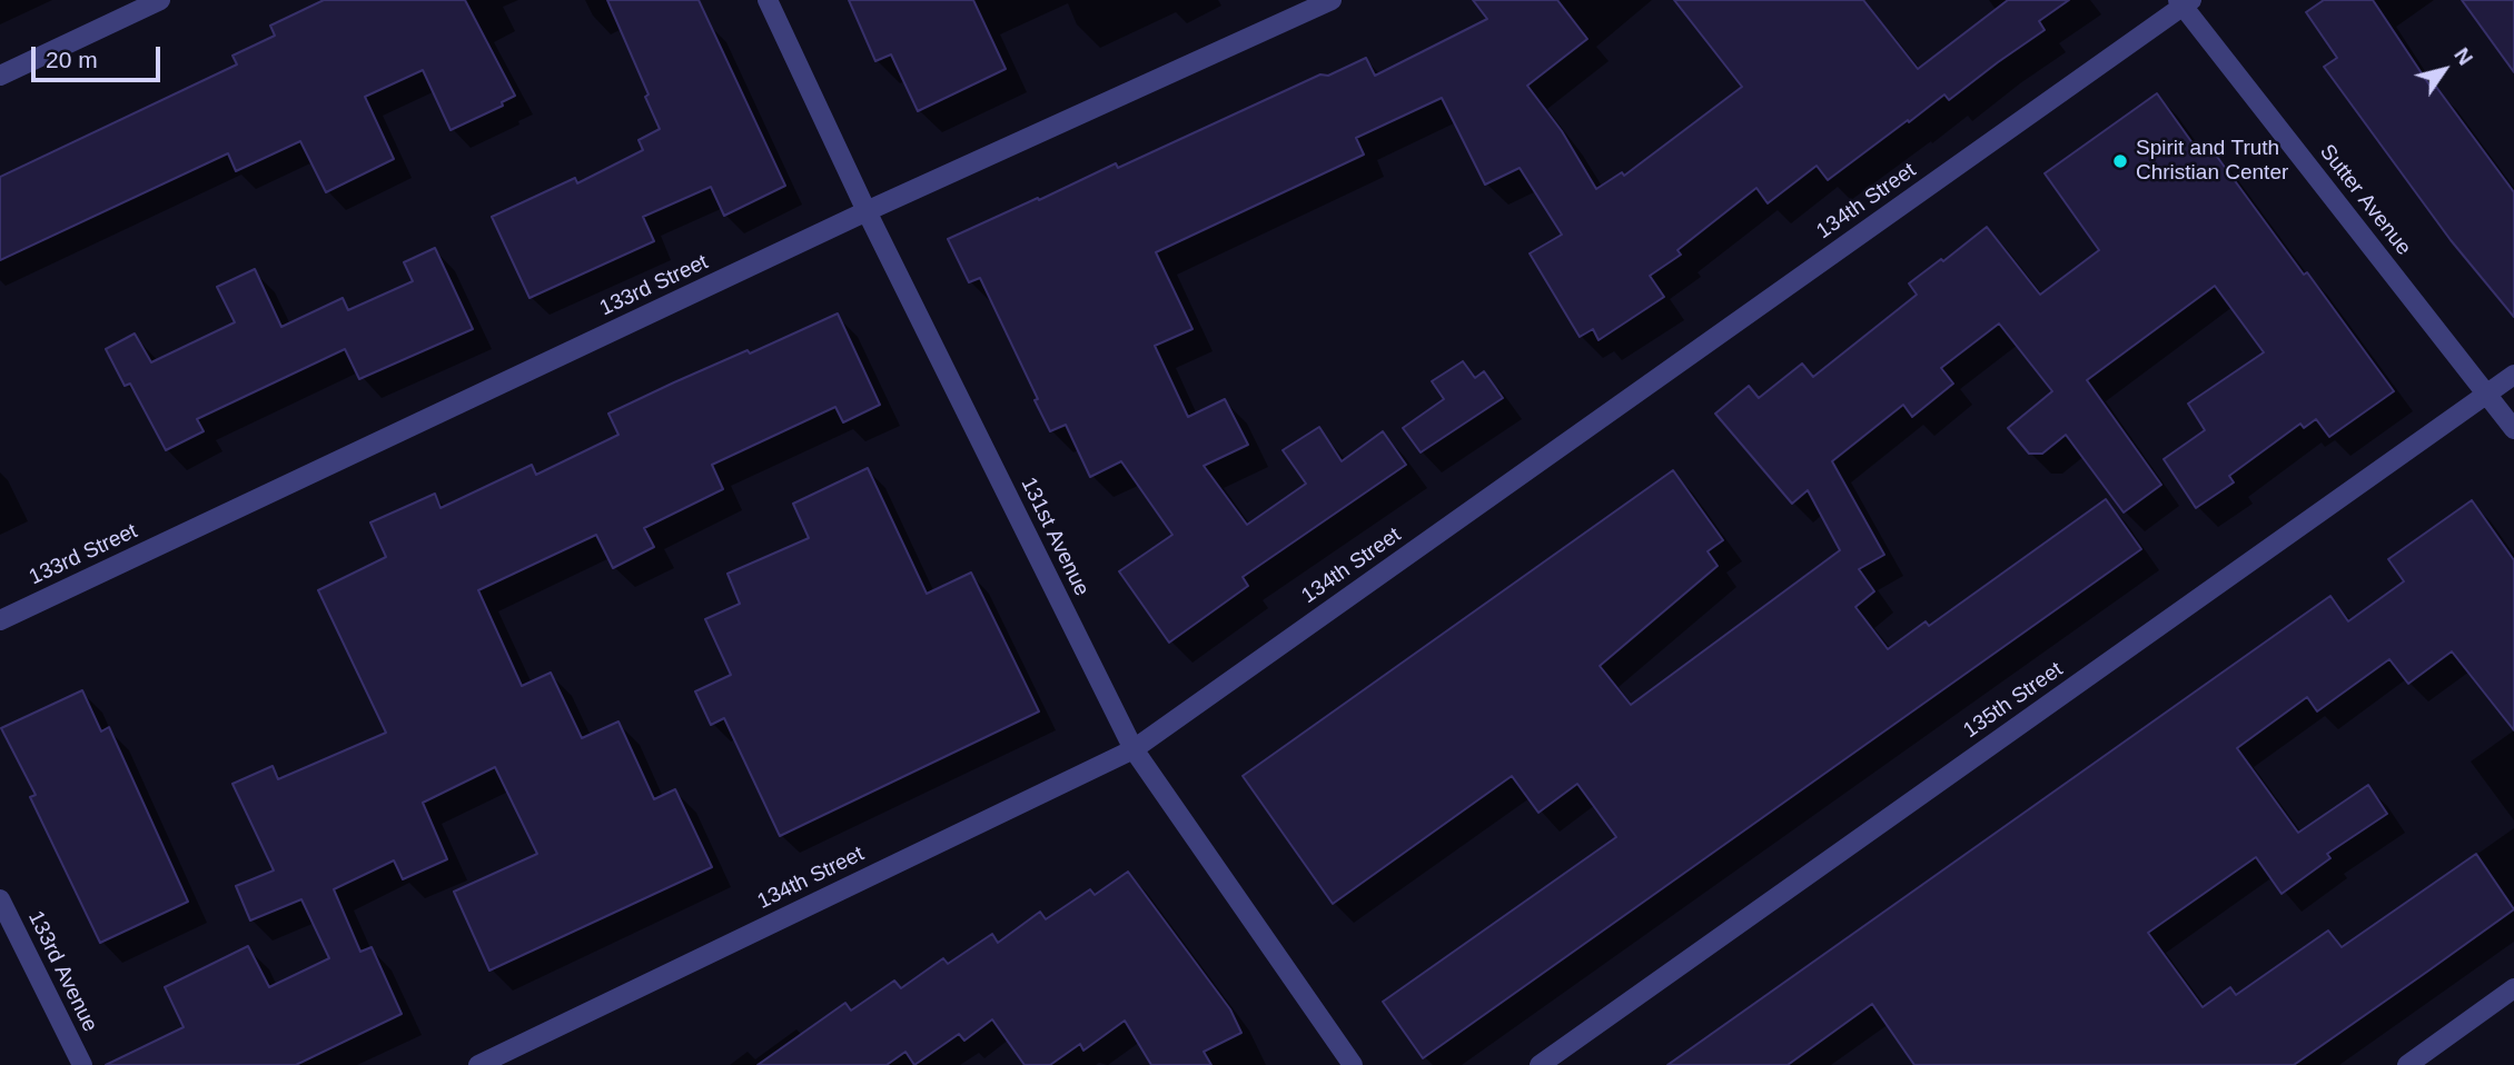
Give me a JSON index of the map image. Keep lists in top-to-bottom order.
{
  "streets": {
    "street": [
      "Sutter Avenue",
      "134th Street",
      "133rd Street",
      "131st Avenue",
      "135th Street",
      "133rd Avenue"
    ]
  },
  "crossings": [
    ["Sutter Avenue", "134th Street"],
    ["Sutter Avenue", "135th Street"],
    ["134th Street", "131st Avenue"],
    ["133rd Street", "131st Avenue"]
  ],
  "places": ["Spirit and Truth Christian Center"],
  "scale_bar": "20 m",
  "north": "top right"
}
